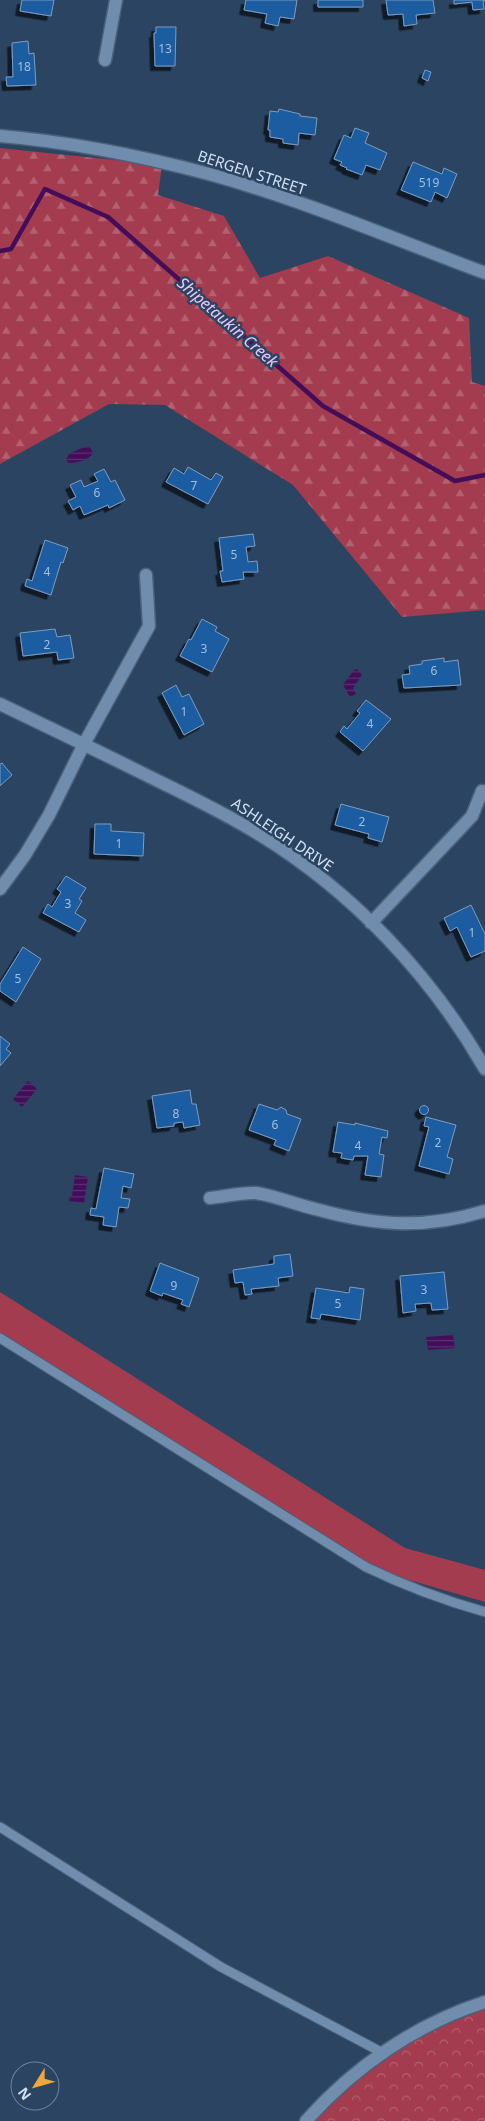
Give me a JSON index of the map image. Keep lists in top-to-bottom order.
{
  "streets": {
    "street": ["BERGEN STREET", "ASHLEIGH DRIVE"]
  },
  "water": ["Shipetaukin Creek"],
  "house_numbers": [
    "13",
    "18",
    "519",
    "7",
    "6",
    "5",
    "4",
    "2",
    "3",
    "6",
    "1",
    "4",
    "2",
    "1",
    "3",
    "1",
    "5",
    "8",
    "6",
    "2",
    "4",
    "9",
    "3",
    "5"
  ],
  "north": "bottom left"
}
